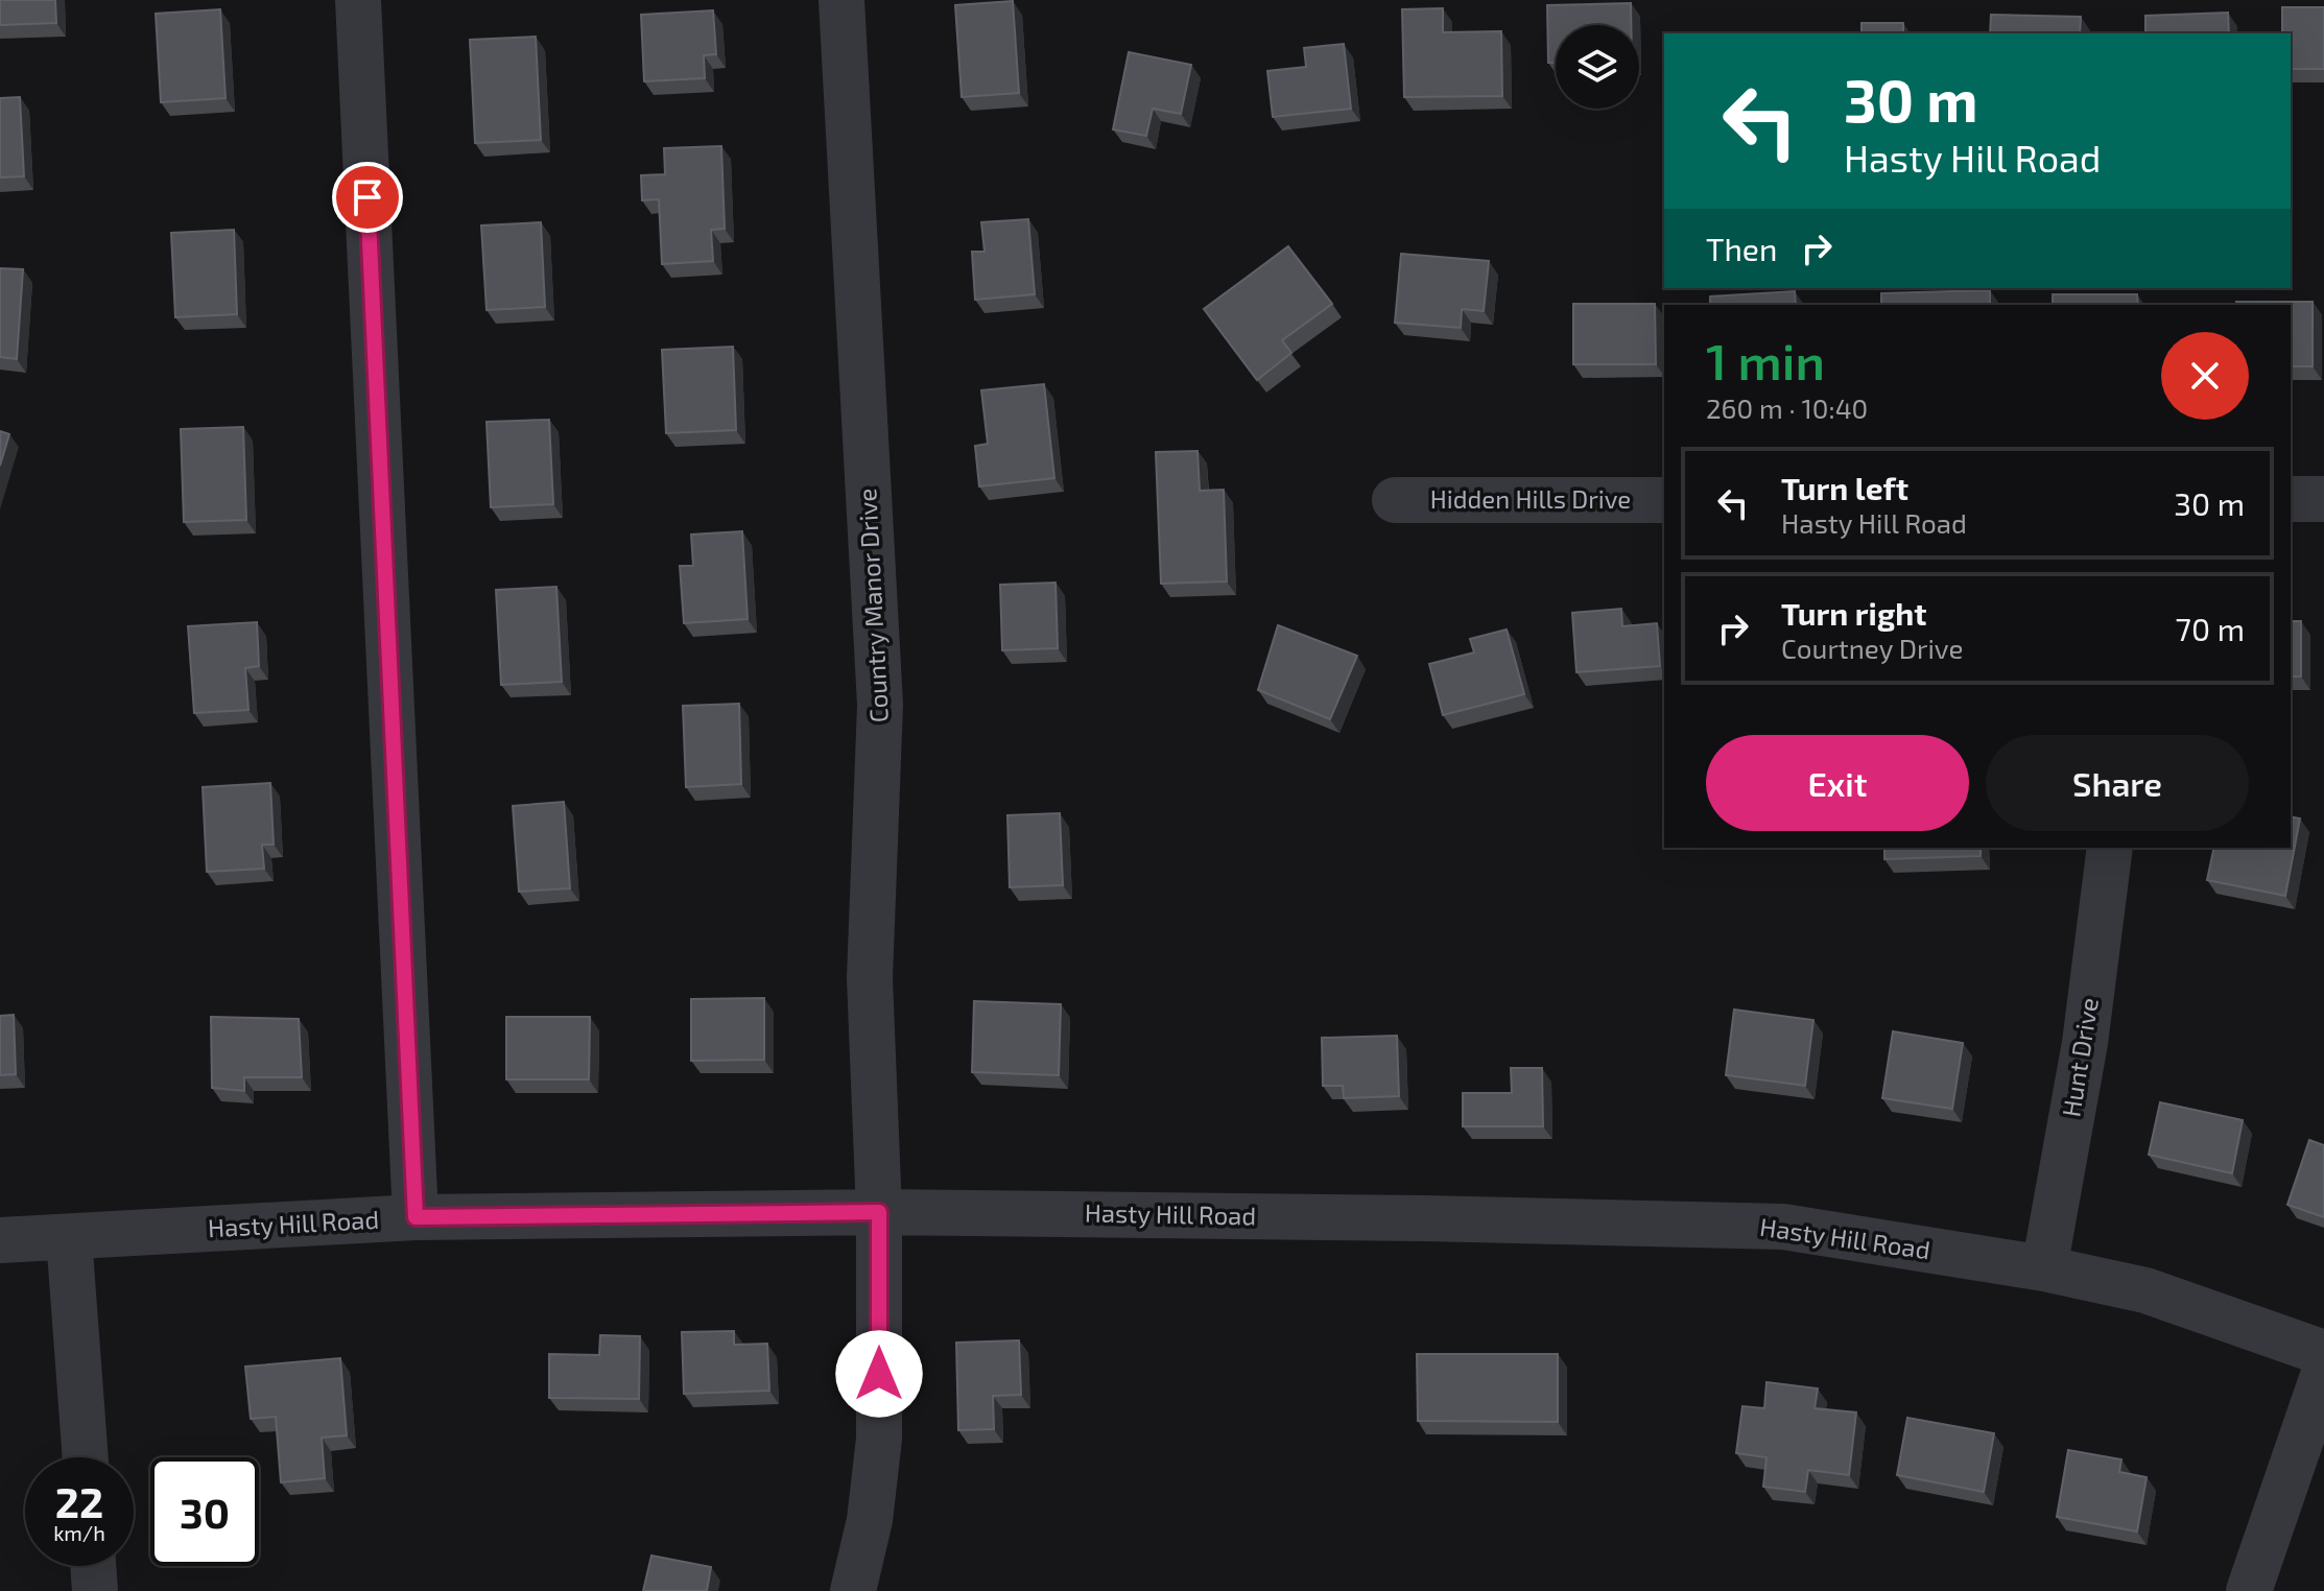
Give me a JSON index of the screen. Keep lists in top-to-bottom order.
{
  "streets": {
    "street": [
      "Hidden Hills Drive",
      "Country Manor Drive",
      "Hunt Drive",
      "Hasty Hill Road"
    ]
  },
  "crossings": [
    ["Country Manor Drive", "Hasty Hill Road"],
    ["Hunt Drive", "Hasty Hill Road"]
  ],
  "page": {
    "turn": ["30 m", "Hasty Hill Road"],
    "then": "Then",
    "heading": ["1 min", "260 m · 10:40"],
    "list": [
      {
        "name": "Turn left",
        "note": "Hasty Hill Road",
        "value": "30 m"
      },
      {
        "name": "Turn right",
        "note": "Courtney Drive",
        "value": "70 m"
      }
    ],
    "buttons": ["Exit", "Share"],
    "speed": "22 km/h",
    "limit": "30"
  }
}
